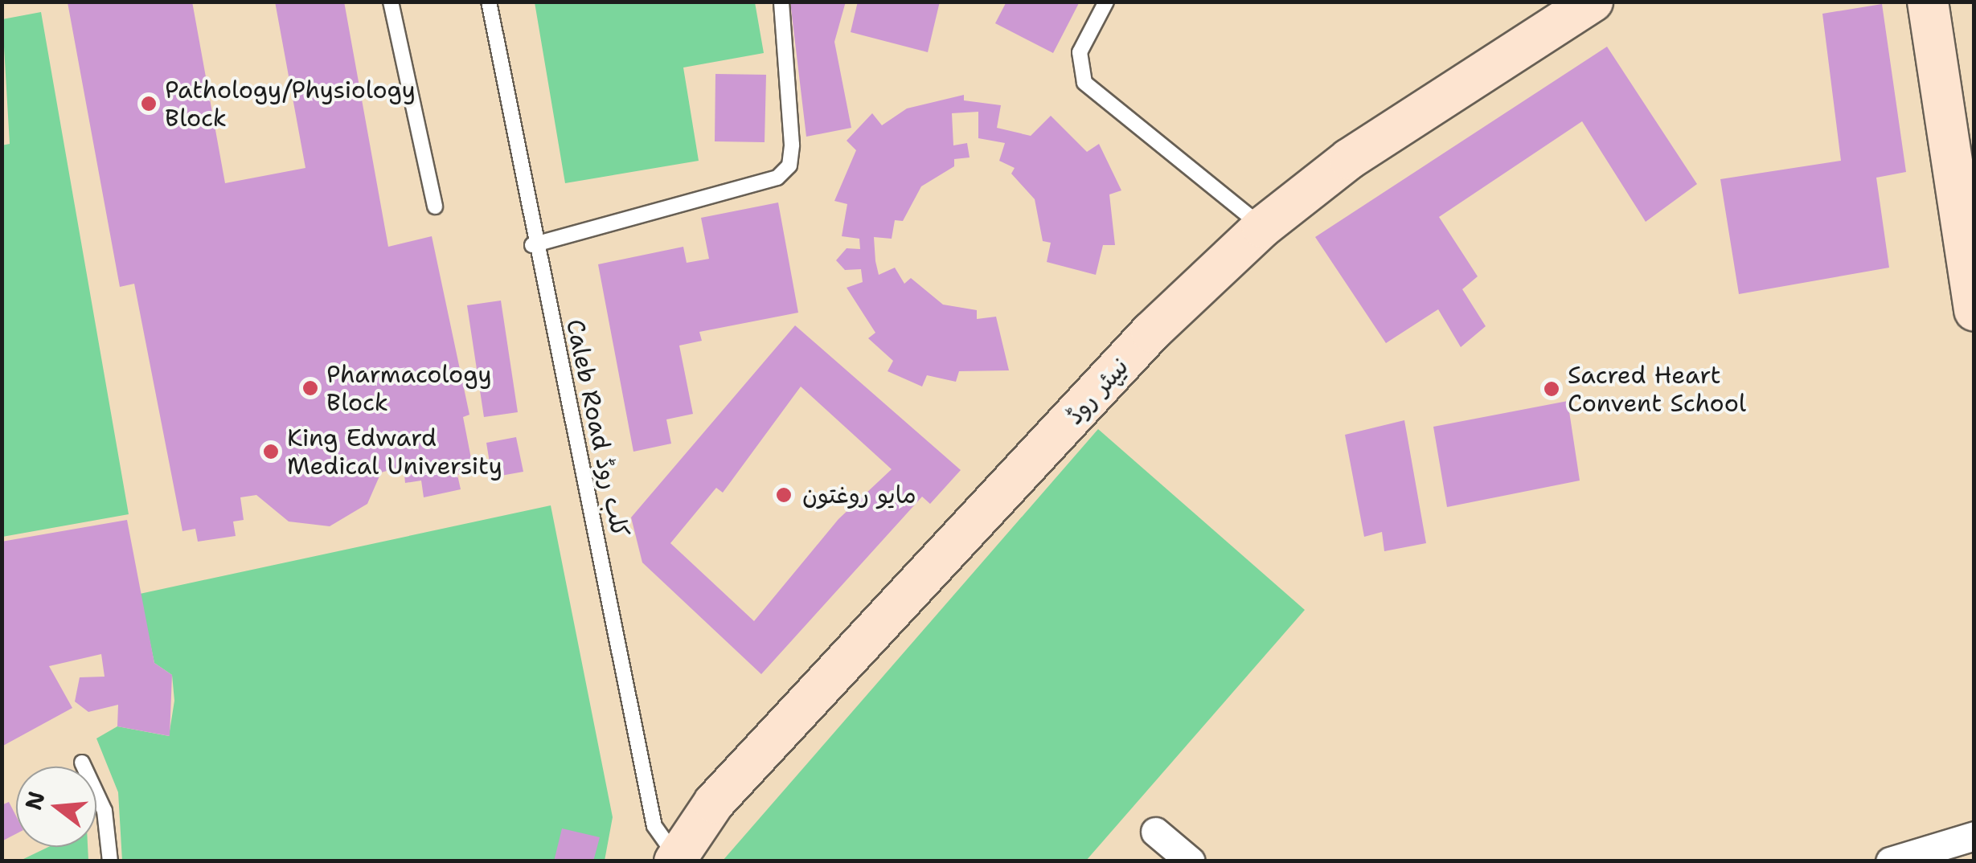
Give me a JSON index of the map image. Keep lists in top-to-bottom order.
{
  "streets": {
    "street": ["نیپئر روڈ"],
    "lane": ["Caleb Road کلب روڈ"]
  },
  "crossings": [
    ["نیپئر روڈ", "Caleb Road کلب روڈ"]
  ],
  "places": [
    "Pathology/Physiology Block",
    "Pharmacology Block",
    "Sacred Heart Convent School",
    "King Edward Medical University",
    "مایو روغتون"
  ],
  "north": "left"
}
